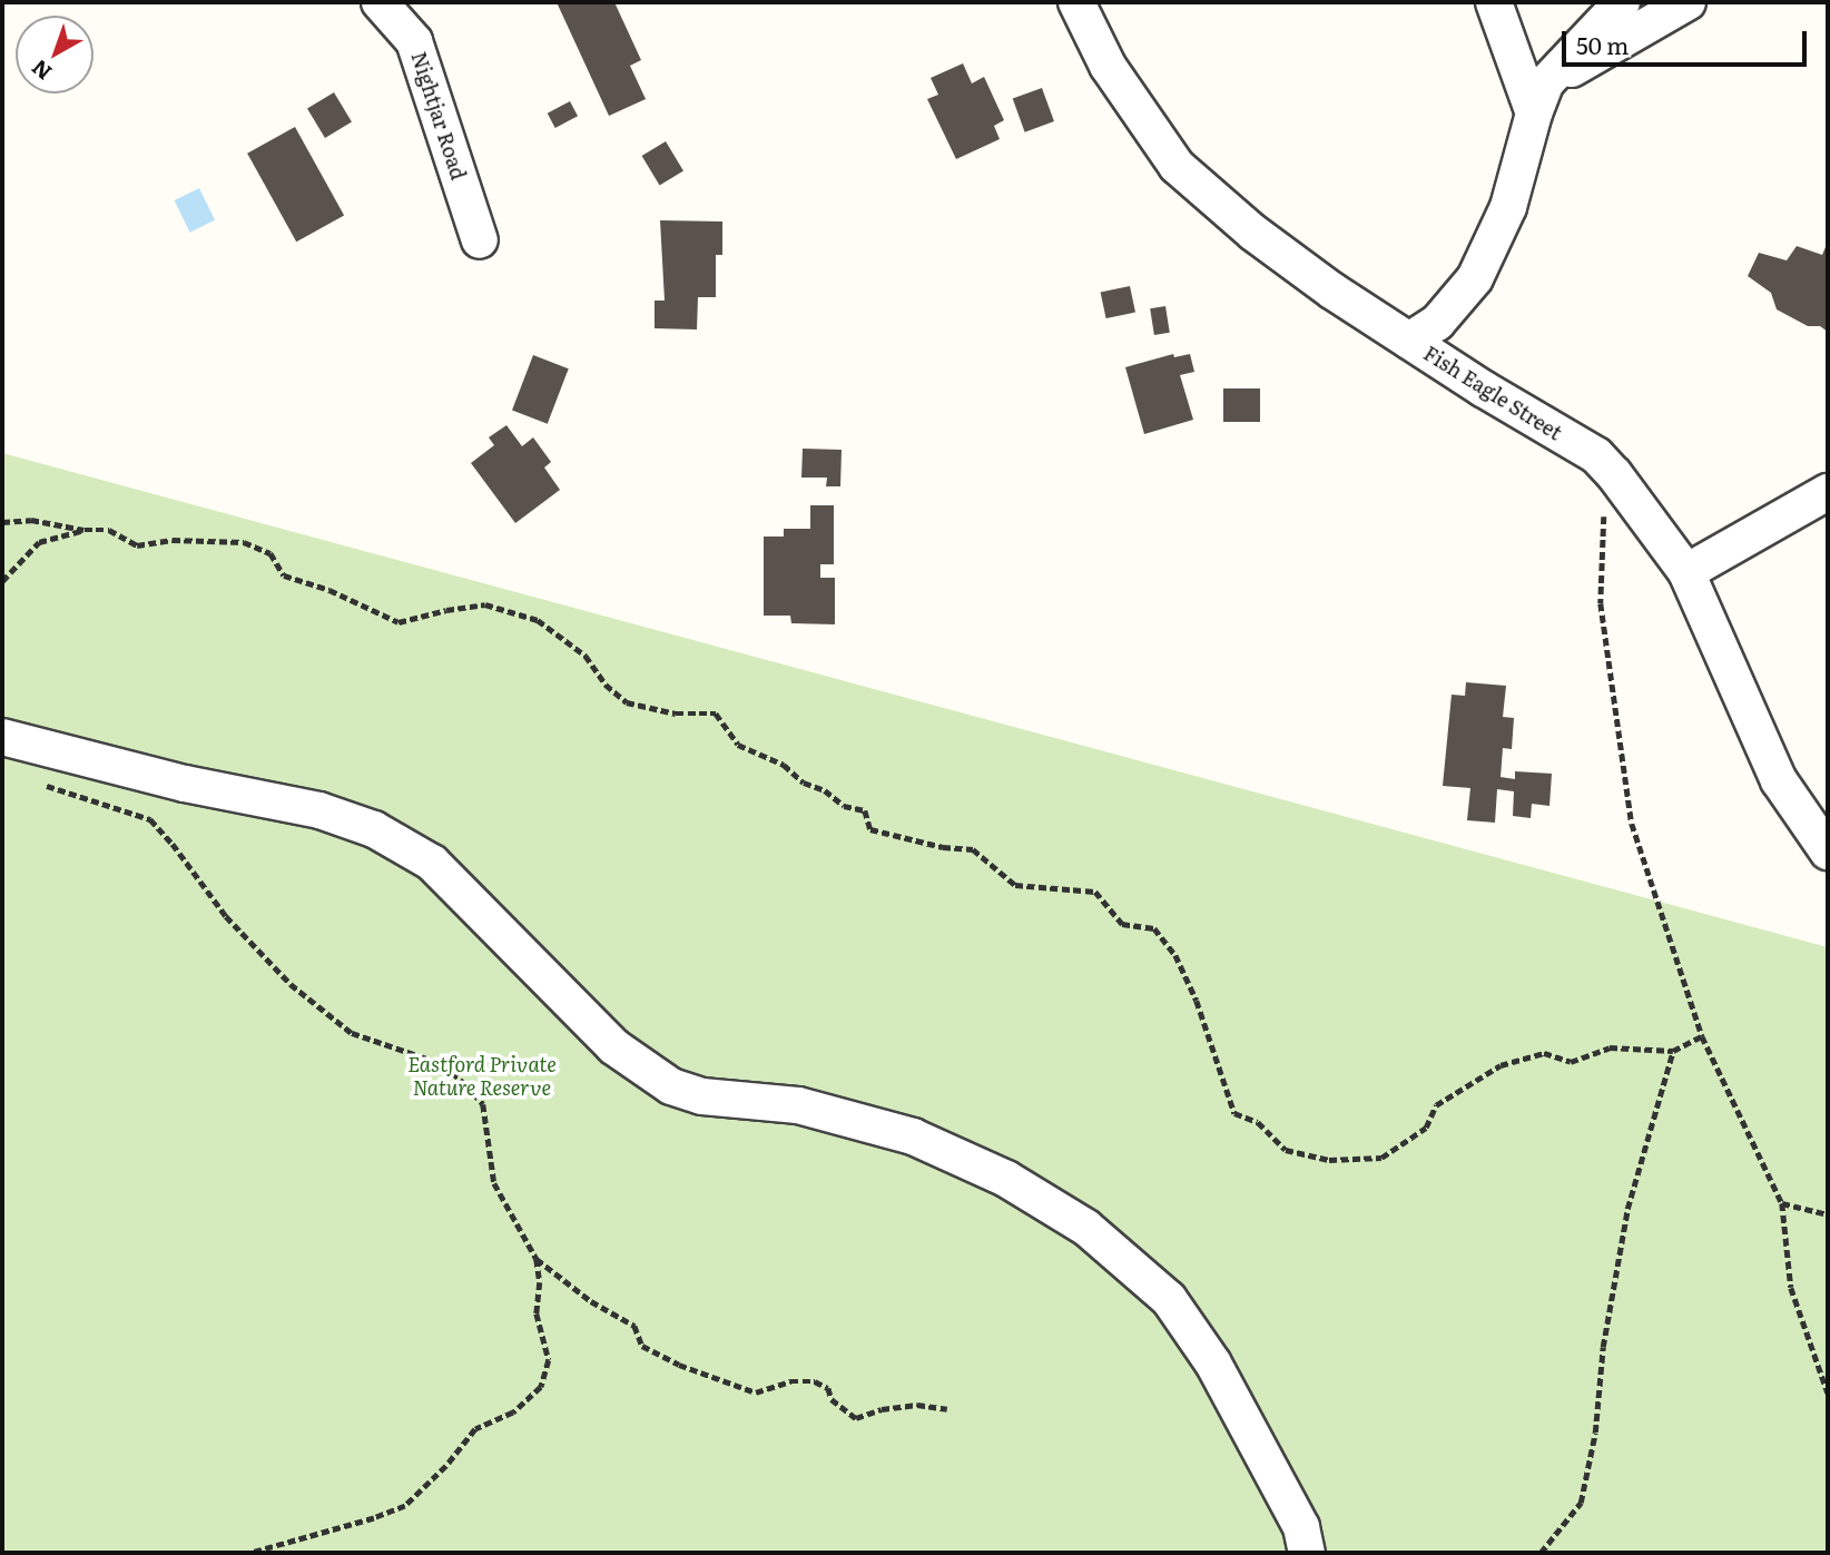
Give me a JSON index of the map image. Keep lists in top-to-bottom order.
{
  "streets": {
    "street": ["Nightjar Road", "Fish Eagle Street"]
  },
  "parks": ["Eastford Private Nature Reserve"],
  "scale_bar": "50 m",
  "north": "bottom left"
}
